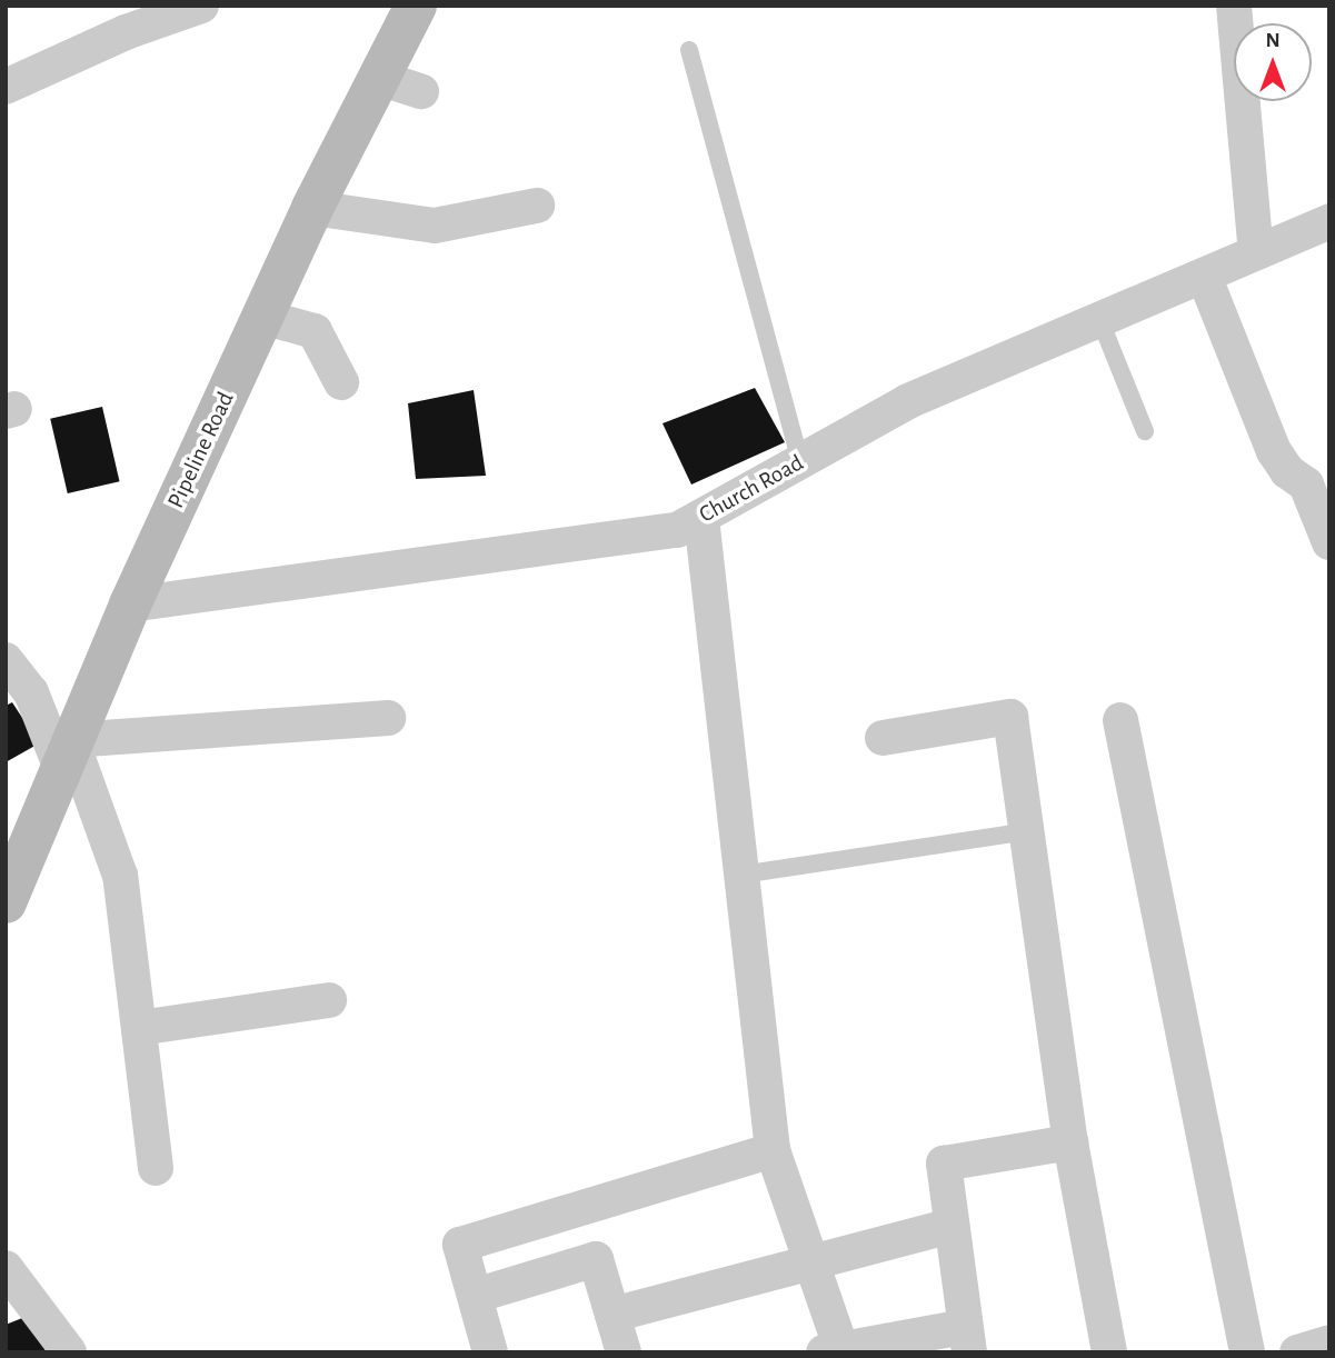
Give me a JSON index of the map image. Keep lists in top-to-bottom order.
{
  "streets": {
    "street": ["Pipeline Road", "Church Road"]
  },
  "crossings": [
    ["Pipeline Road", "Church Road"]
  ],
  "north": "top"
}
